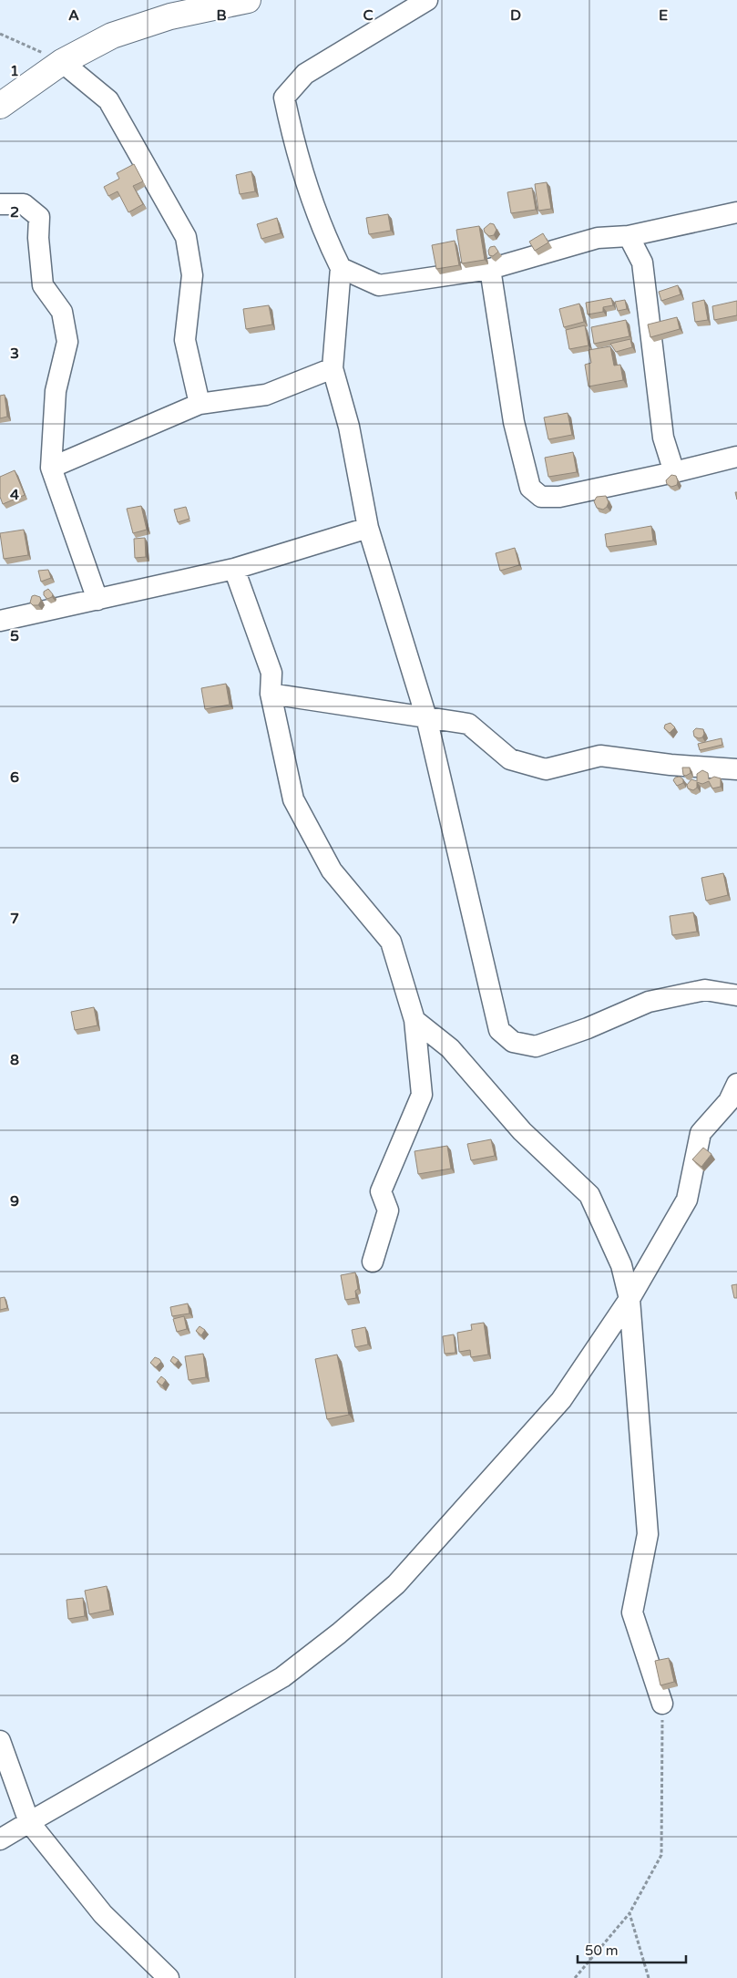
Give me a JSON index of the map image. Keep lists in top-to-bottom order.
{
  "scale_bar": "50 m",
  "grid": {
    "columns": [
      "A",
      "B",
      "C",
      "D",
      "E"
    ],
    "rows": [
      "1",
      "2",
      "3",
      "4",
      "5",
      "6",
      "7",
      "8",
      "9"
    ]
  }
}
